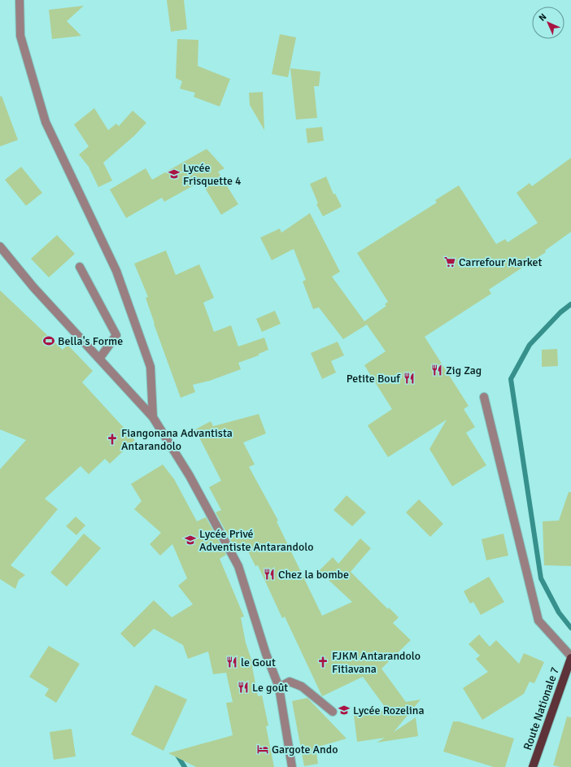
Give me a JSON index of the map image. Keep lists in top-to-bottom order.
{
  "streets": {
    "main road": ["Route Nationale 7"]
  },
  "places": {
    "school or university": ["Lycée Frisquette 4", "Lycée Privé Adventiste Antarandolo", "Lycée Rozelina"],
    "supermarket": ["Carrefour Market"],
    "sports": ["Bella's Forme"],
    "restaurant": [
      "Zig Zag",
      "Petite Bouf",
      "Chez la bombe",
      "le Gout",
      "Le goût"
    ],
    "church": ["Fiangonana Advantista Antarandolo", "FJKM Antarandolo Fitiavana"],
    "hotel": ["Gargote Ando"]
  },
  "north": "top left"
}
